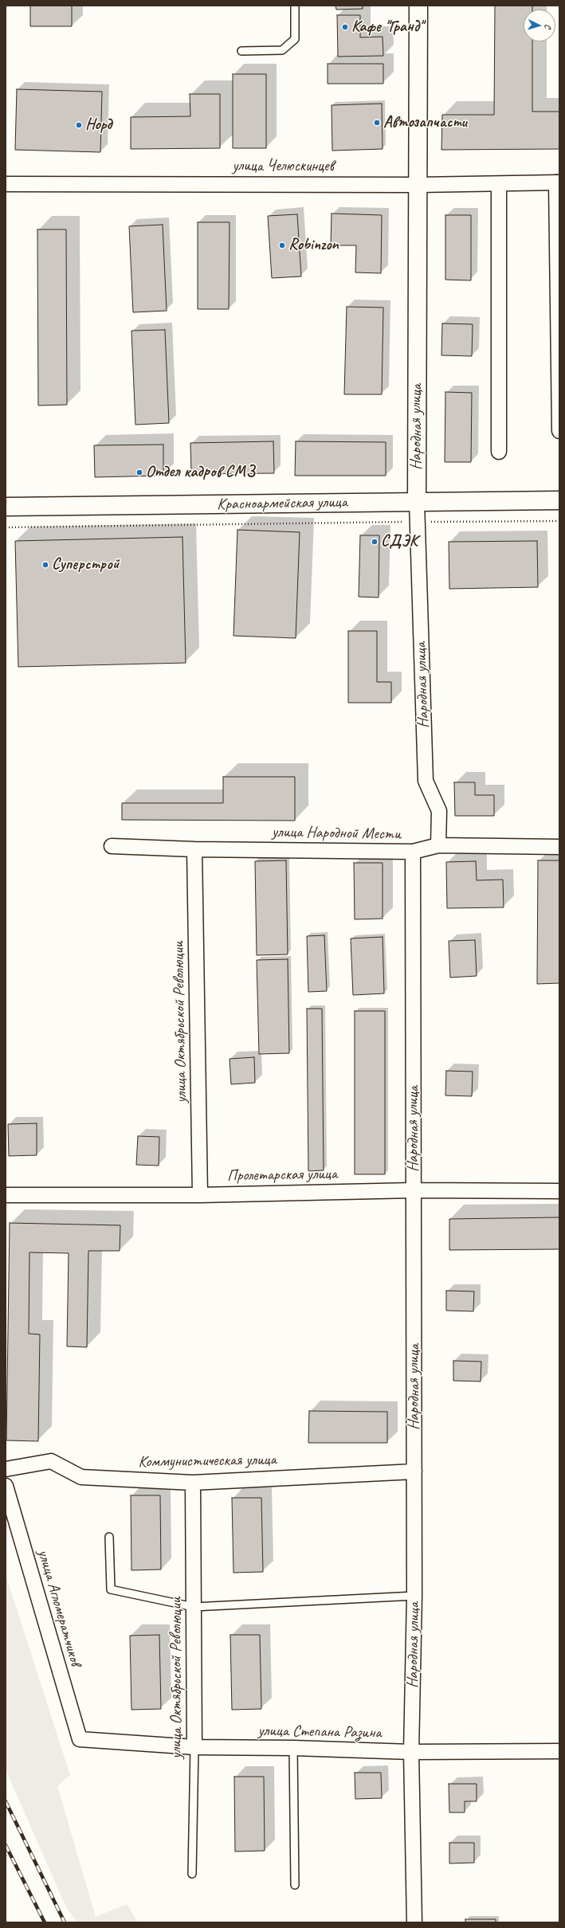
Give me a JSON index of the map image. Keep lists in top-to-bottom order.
{
  "streets": {
    "street": [
      "улица Челюскинцев",
      "Народная улица",
      "Красноармейская улица",
      "улица Народной Мести",
      "улица Октябрьской Революции",
      "Пролетарская улица",
      "Коммунистическая улица",
      "улица Агломератчиков",
      "улица Степана Разина"
    ]
  },
  "crossings": [
    ["улица Челюскинцев", "Народная улица"],
    ["Народная улица", "Красноармейская улица"],
    ["Народная улица", "улица Народной Мести"],
    ["Народная улица", "Пролетарская улица"],
    ["Народная улица", "Коммунистическая улица"],
    ["Народная улица", "улица Степана Разина"],
    ["улица Народной Мести", "улица Октябрьской Революции"],
    ["улица Октябрьской Революции", "Пролетарская улица"],
    ["улица Октябрьской Революции", "Коммунистическая улица"],
    ["улица Октябрьской Революции", "улица Степана Разина"],
    ["улица Агломератчиков", "улица Степана Разина"]
  ],
  "places": [
    "Кафе \"Гранд\"",
    "Автозапчасти",
    "Норд",
    "Robinzon",
    "Отдел кадров СМЗ",
    "СДЭК",
    "Суперстрой"
  ],
  "north": "right"
}
